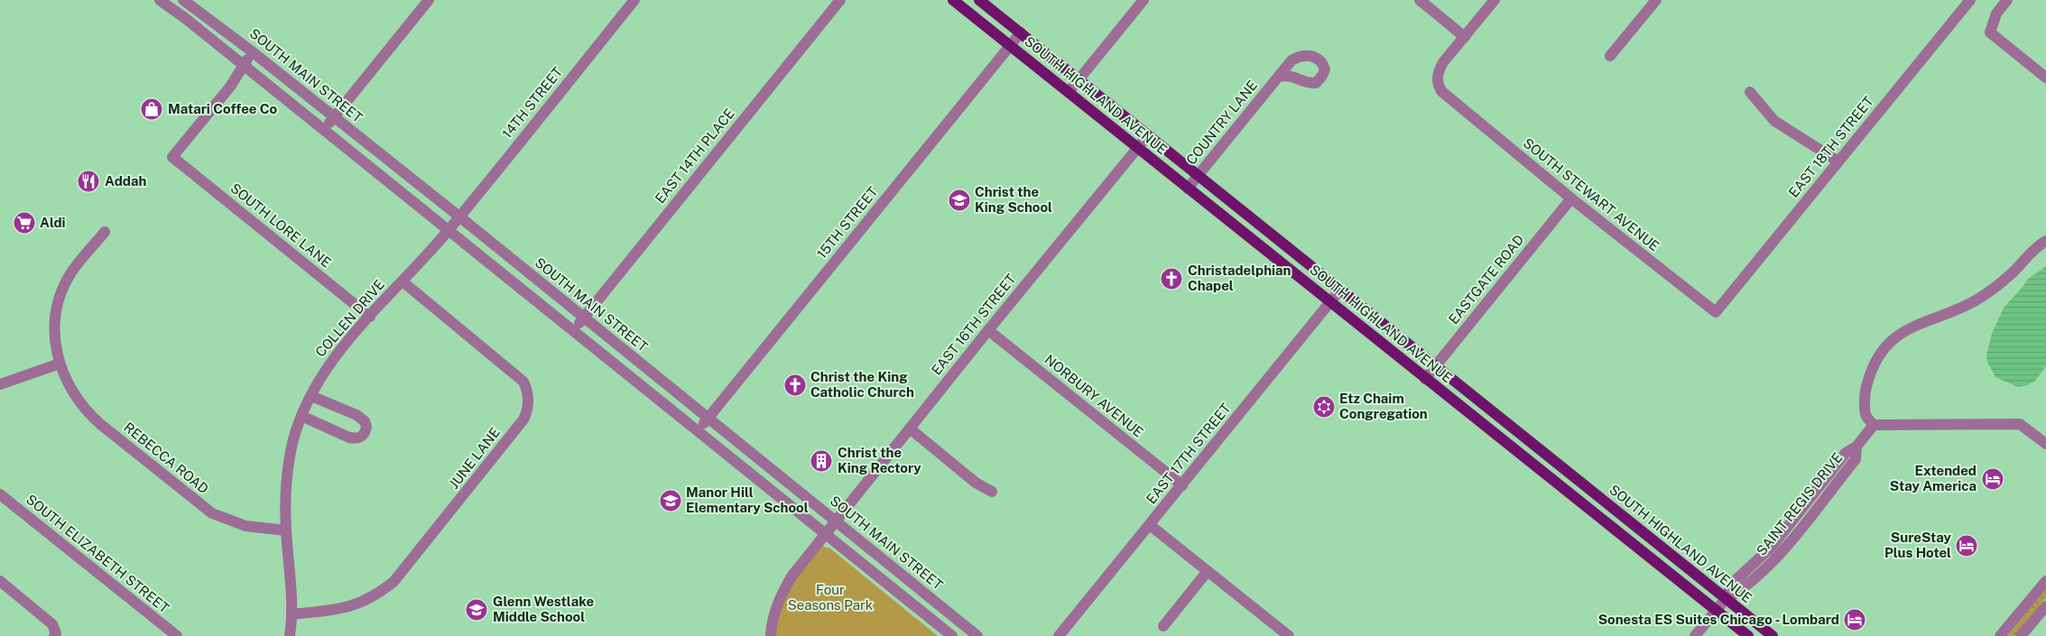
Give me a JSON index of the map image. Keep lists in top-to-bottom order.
{
  "streets": {
    "main road": ["SOUTH HIGHLAND AVENUE"],
    "street": [
      "SOUTH MAIN STREET",
      "14TH STREET",
      "COUNTRY LANE",
      "EAST 18TH STREET",
      "EAST 14TH PLACE",
      "SOUTH STEWART AVENUE",
      "15TH STREET",
      "SOUTH LORE LANE",
      "EASTGATE ROAD",
      "COLLEN DRIVE",
      "EAST 16TH STREET",
      "NORBURY AVENUE",
      "EAST 17TH STREET",
      "REBECCA ROAD",
      "JUNE LANE",
      "SAINT REGIS DRIVE",
      "SOUTH ELIZABETH STREET"
    ]
  },
  "crossings": [
    ["SOUTH MAIN STREET", "14TH STREET"],
    ["SOUTH MAIN STREET", "EAST 14TH PLACE"],
    ["SOUTH MAIN STREET", "15TH STREET"],
    ["SOUTH MAIN STREET", "SOUTH LORE LANE"],
    ["SOUTH MAIN STREET", "COLLEN DRIVE"],
    ["SOUTH MAIN STREET", "EAST 16TH STREET"],
    ["SOUTH HIGHLAND AVENUE", "COUNTRY LANE"],
    ["SOUTH HIGHLAND AVENUE", "15TH STREET"],
    ["SOUTH HIGHLAND AVENUE", "EASTGATE ROAD"],
    ["SOUTH HIGHLAND AVENUE", "EAST 16TH STREET"],
    ["SOUTH HIGHLAND AVENUE", "EAST 17TH STREET"],
    ["SOUTH HIGHLAND AVENUE", "SAINT REGIS DRIVE"],
    ["14TH STREET", "COLLEN DRIVE"],
    ["EAST 18TH STREET", "SOUTH STEWART AVENUE"],
    ["SOUTH STEWART AVENUE", "EASTGATE ROAD"],
    ["SOUTH LORE LANE", "COLLEN DRIVE"],
    ["COLLEN DRIVE", "REBECCA ROAD"],
    ["COLLEN DRIVE", "JUNE LANE"],
    ["EAST 16TH STREET", "NORBURY AVENUE"],
    ["NORBURY AVENUE", "EAST 17TH STREET"]
  ],
  "parks": ["Four Seasons Park"],
  "places": {
    "shop": ["Matari Coffee Co"],
    "restaurant": ["Addah"],
    "school or university": ["Christ the King School", "Manor Hill Elementary School", "Glenn Westlake Middle School"],
    "supermarket": ["Aldi"],
    "church": ["Christadelphian Chapel", "Christ the King Catholic Church"],
    "synagogue": ["Etz Chaim Congregation"],
    "building": ["Christ the King Rectory"],
    "hotel": ["Extended Stay America", "SureStay Plus Hotel", "Sonesta ES Suites Chicago - Lombard"]
  }
}
